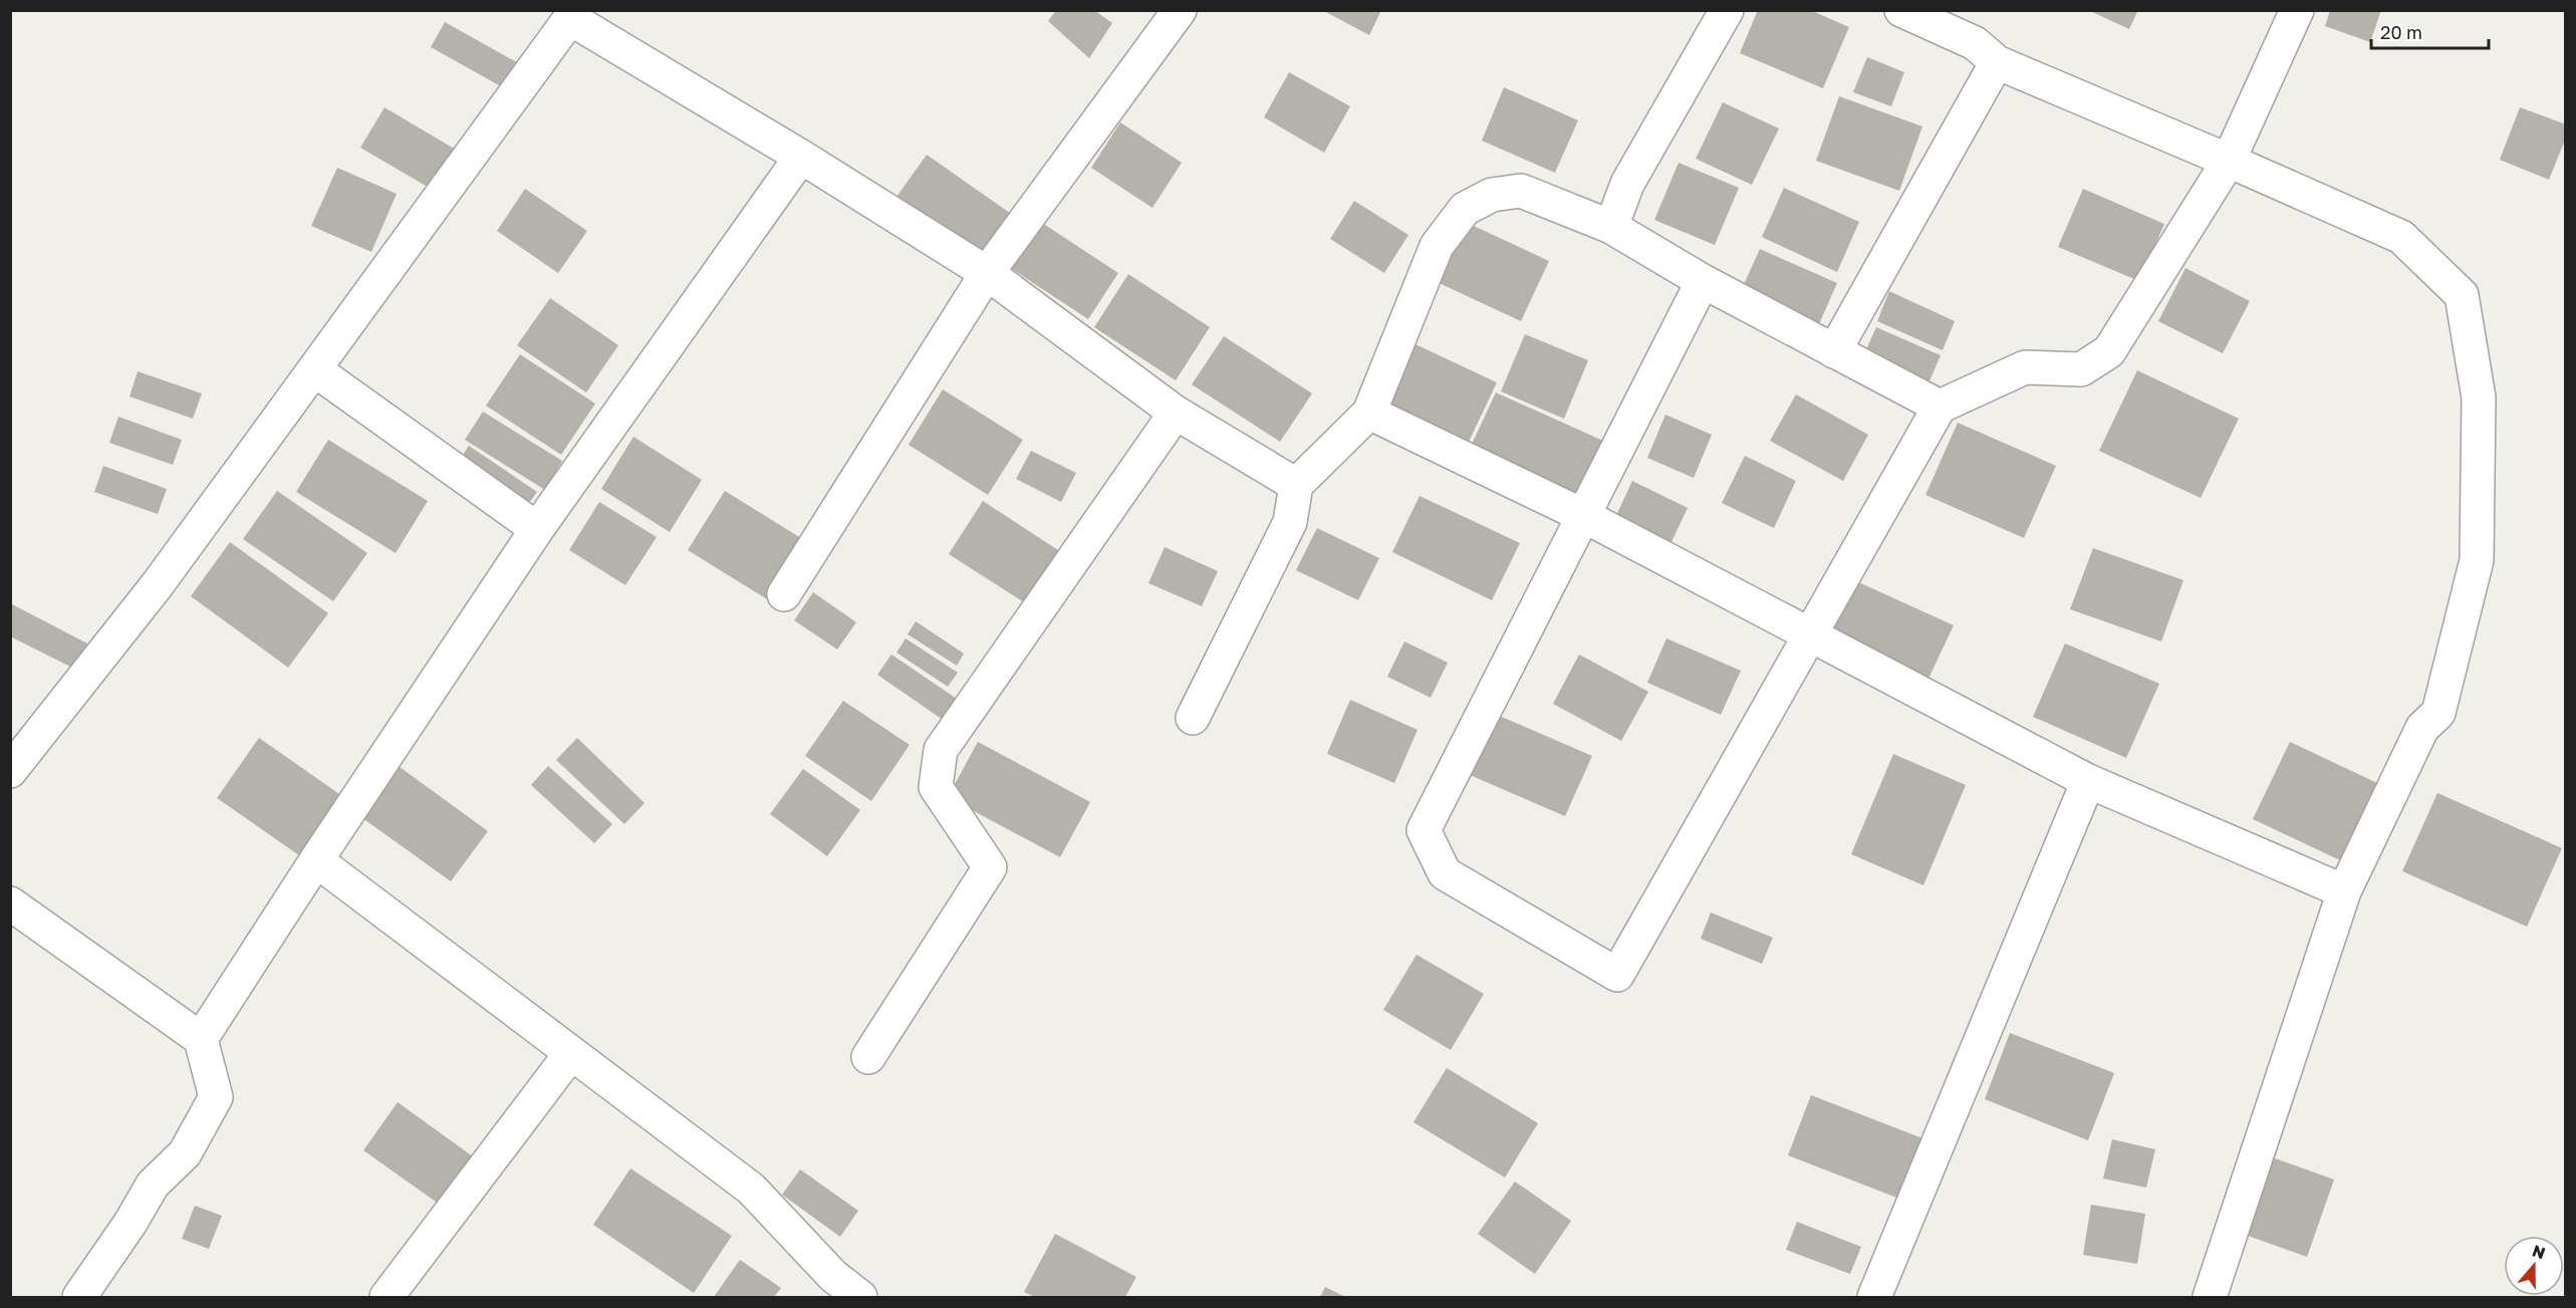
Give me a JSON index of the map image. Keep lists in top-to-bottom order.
{
  "scale_bar": "20 m",
  "north": "top"
}
